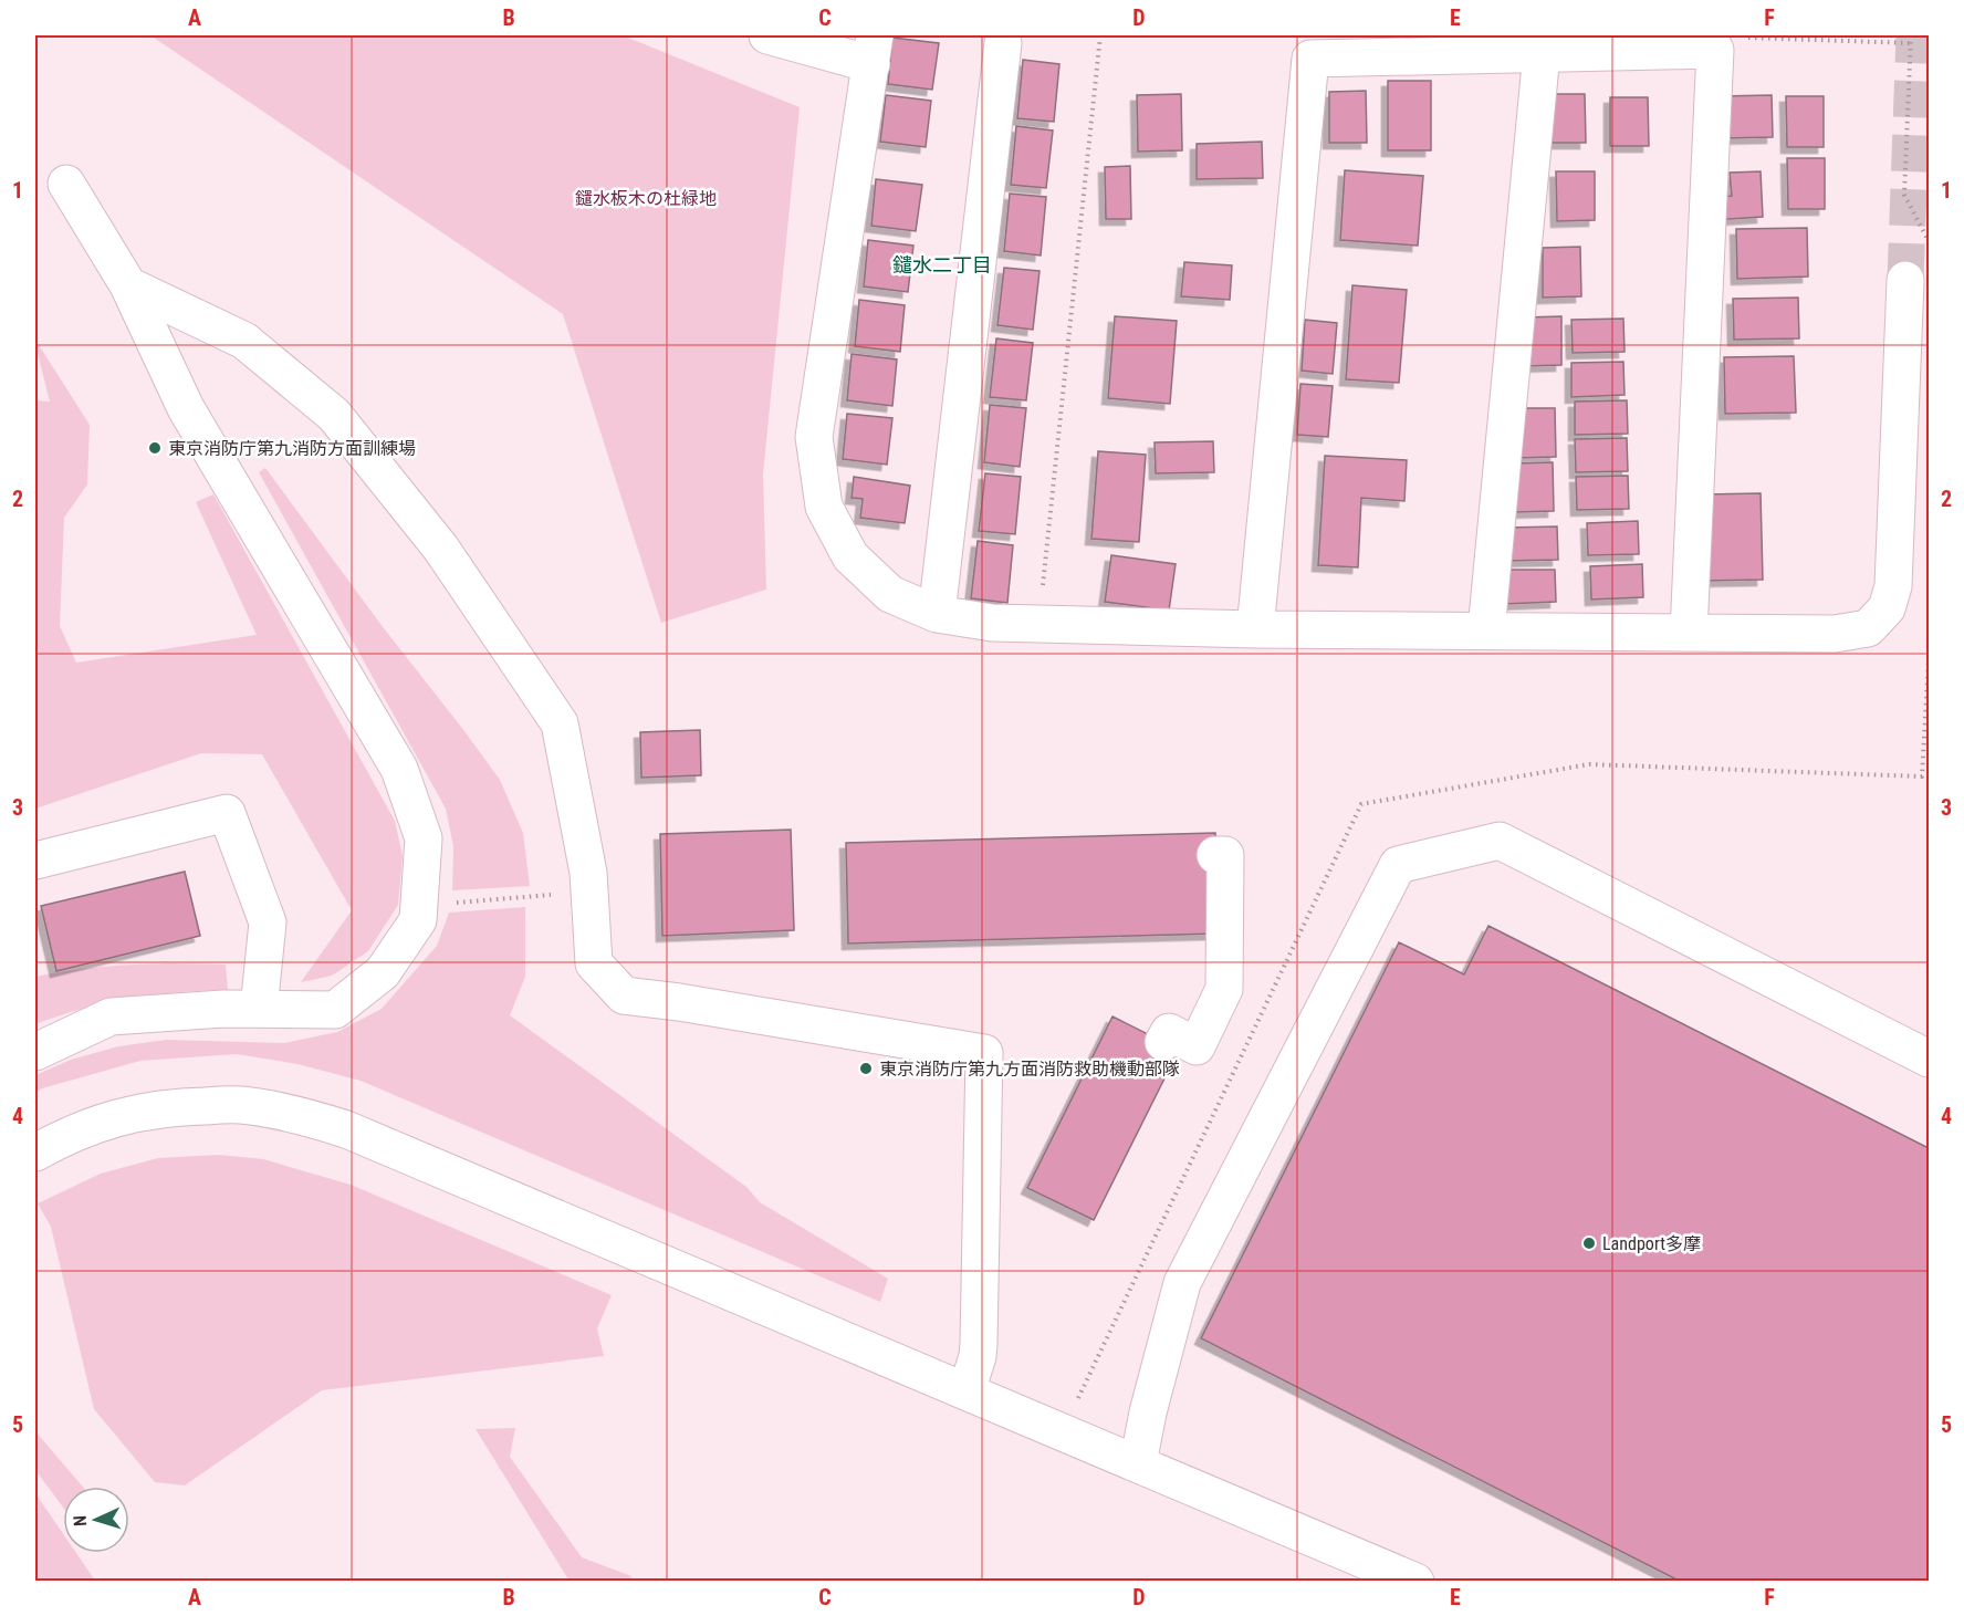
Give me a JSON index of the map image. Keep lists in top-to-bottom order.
{
  "districts": ["鑓水二丁目"],
  "parks": ["鑓水板木の杜緑地"],
  "places": ["東京消防庁第九消防方面訓練場", "東京消防庁第九方面消防救助機動部隊", "Landport多摩"],
  "north": "left",
  "grid": {
    "columns": [
      "A",
      "B",
      "C",
      "D",
      "E",
      "F"
    ],
    "rows": [
      "1",
      "2",
      "3",
      "4",
      "5"
    ]
  }
}
